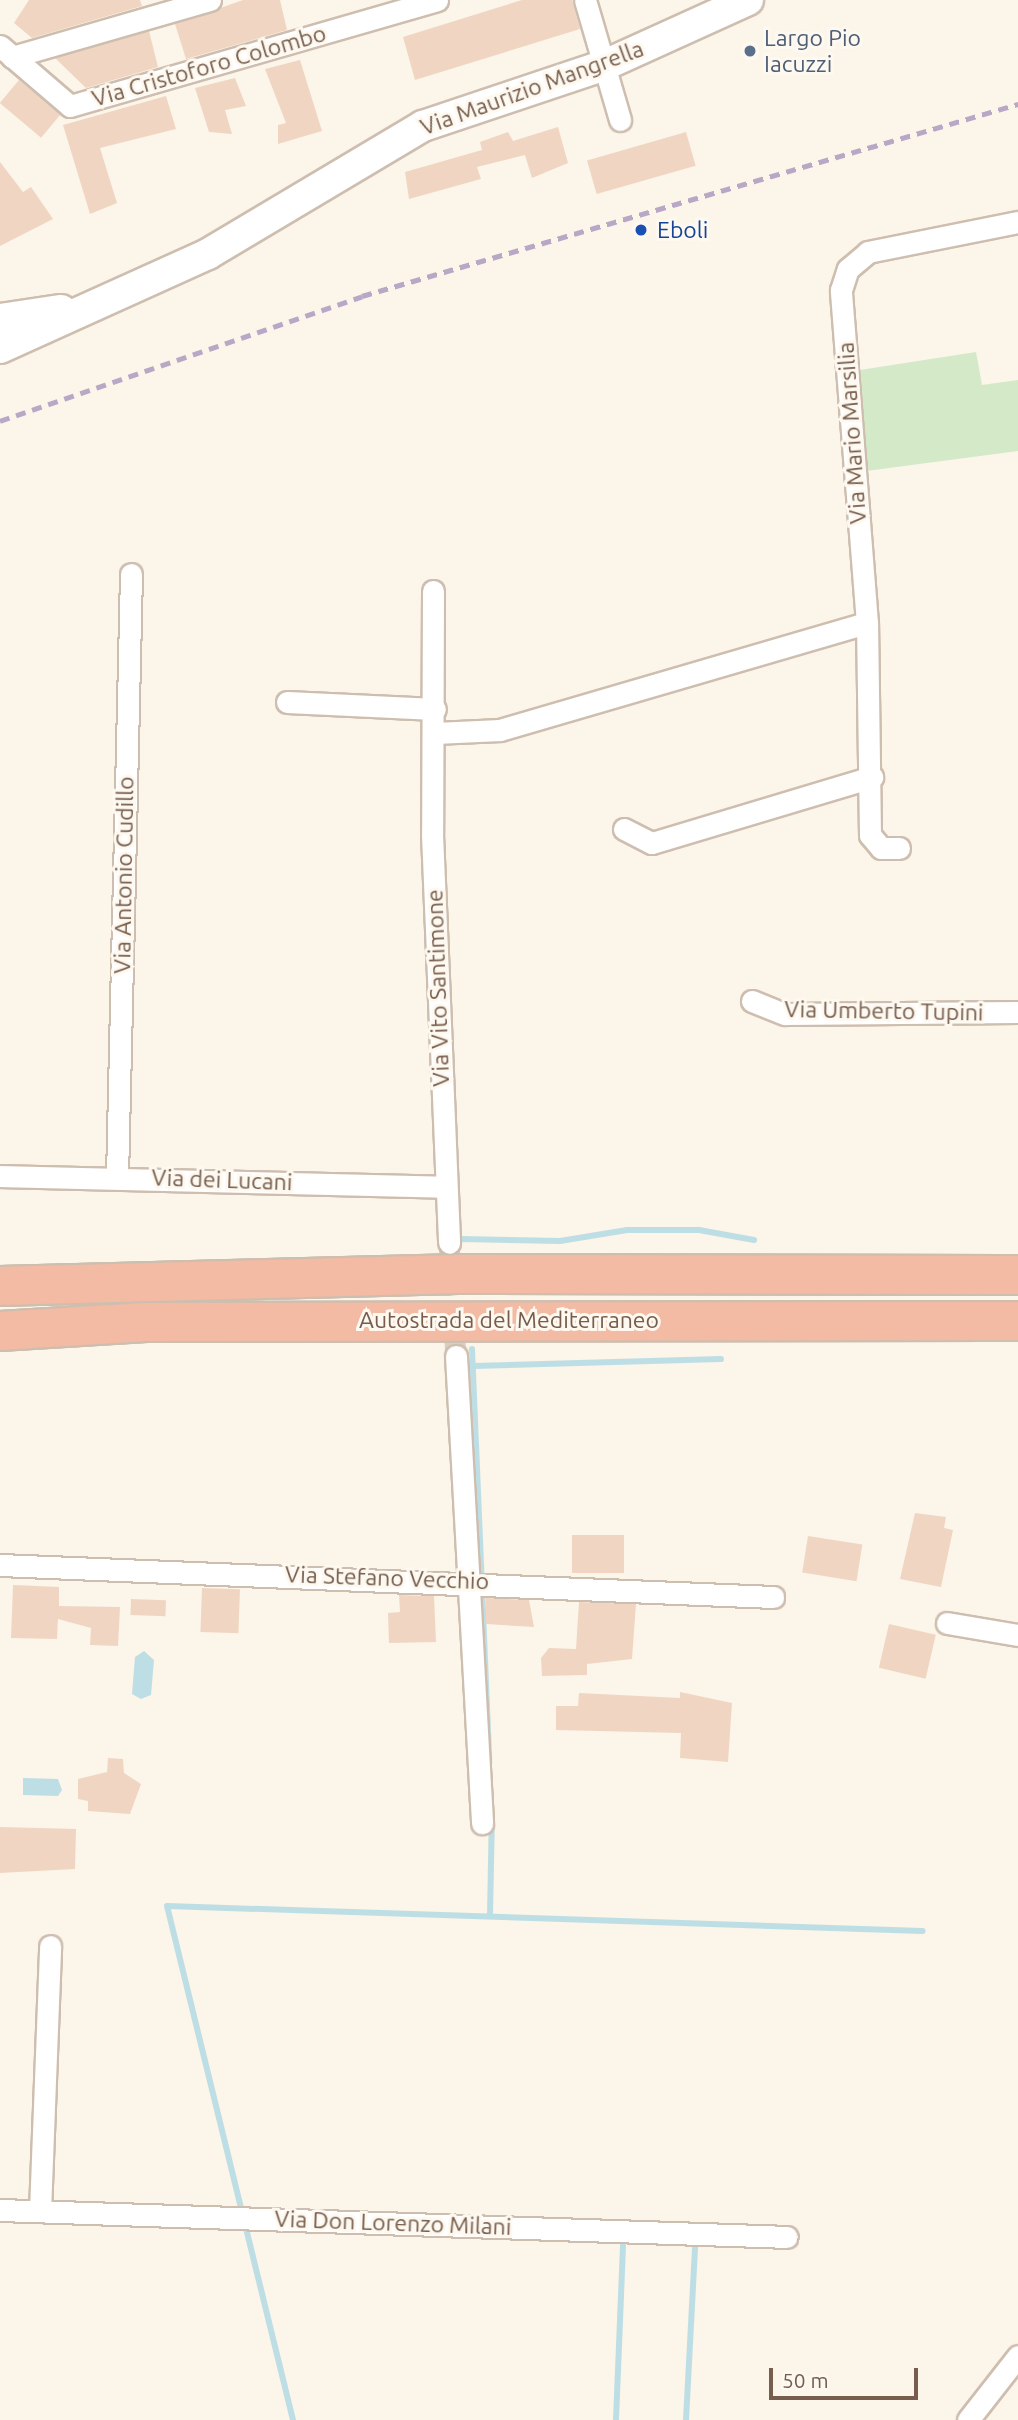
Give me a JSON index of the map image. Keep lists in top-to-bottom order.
{
  "streets": {
    "highway": ["Autostrada del Mediterraneo"],
    "street": [
      "Via Cristoforo Colombo",
      "Via Maurizio Mangrella",
      "Via Mario Marsilia",
      "Via Antonio Cudillo",
      "Via Vito Santimone",
      "Via Umberto Tupini",
      "Via dei Lucani",
      "Via Stefano Vecchio",
      "Via Don Lorenzo Milani"
    ]
  },
  "crossings": [
    ["Via Antonio Cudillo", "Via dei Lucani"],
    ["Via Vito Santimone", "Via dei Lucani"]
  ],
  "places": ["Largo Pio Iacuzzi", "Eboli"],
  "scale_bar": "50 m"
}
